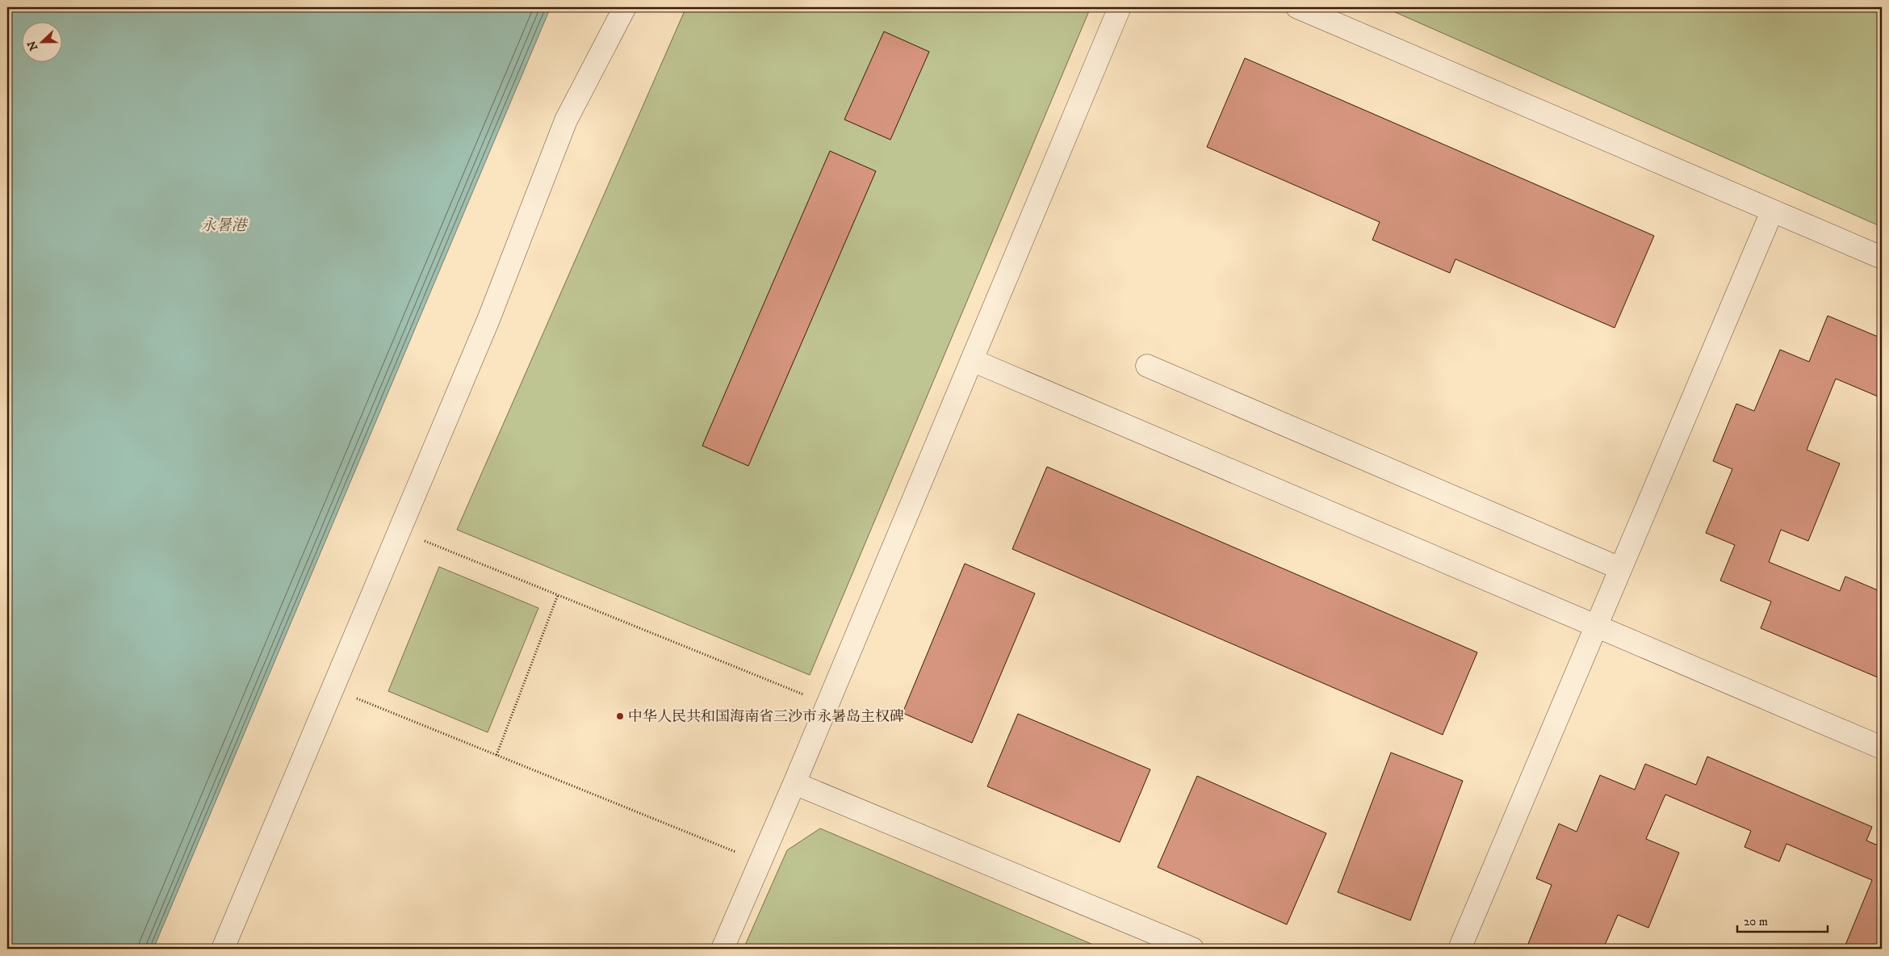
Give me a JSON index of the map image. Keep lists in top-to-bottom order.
{
  "water": ["永暑港"],
  "places": ["中华人民共和国海南省三沙市永暑岛主权碑"],
  "scale_bar": "20 m",
  "north": "left"
}
